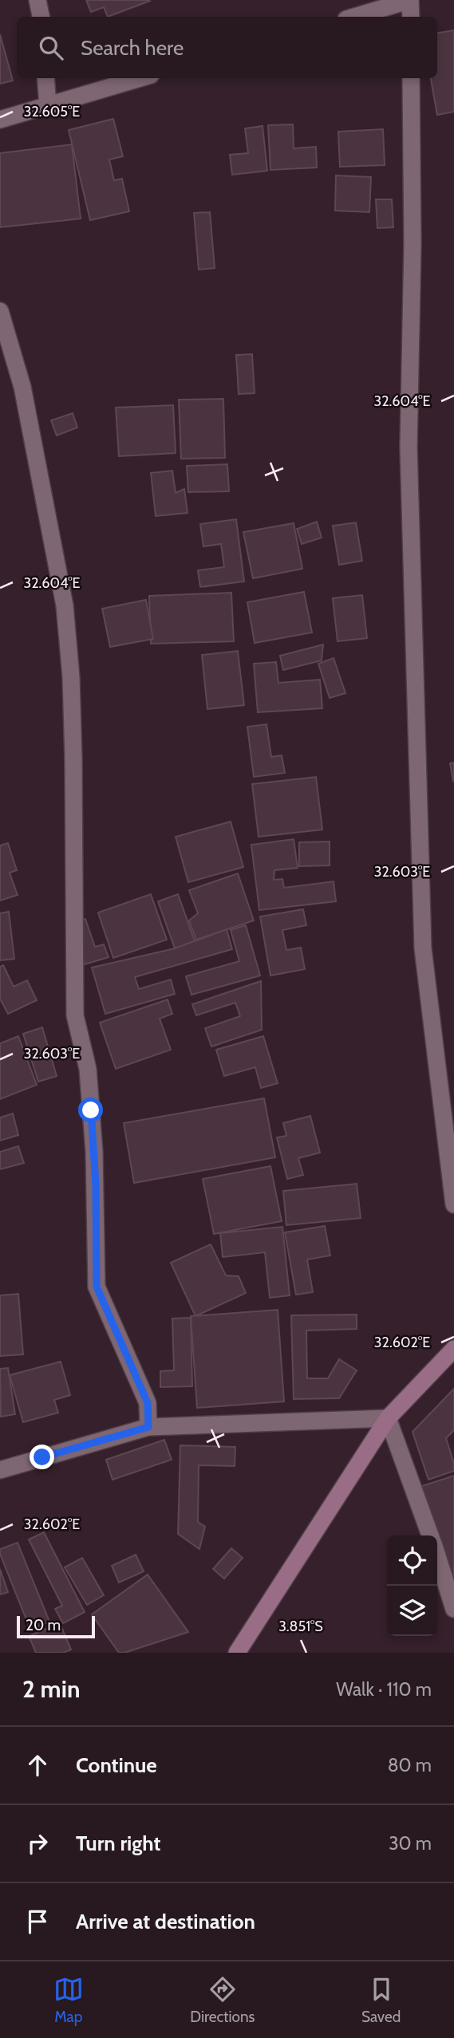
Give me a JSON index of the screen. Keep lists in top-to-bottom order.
{
  "scale_bar": "20 m",
  "page": {
    "search": "Search here",
    "scale": "20 m",
    "heading": ["2 min", "Walk · 110 m"],
    "list": [
      ["Continue", "80 m"],
      ["Turn right", "30 m"],
      "Arrive at destination"
    ],
    "nav": ["Map", "Directions", "Saved"]
  },
  "coordinates": [
    "32.605°E",
    "32.604°E",
    "32.603°E",
    "32.602°E",
    "3.851°S"
  ]
}
